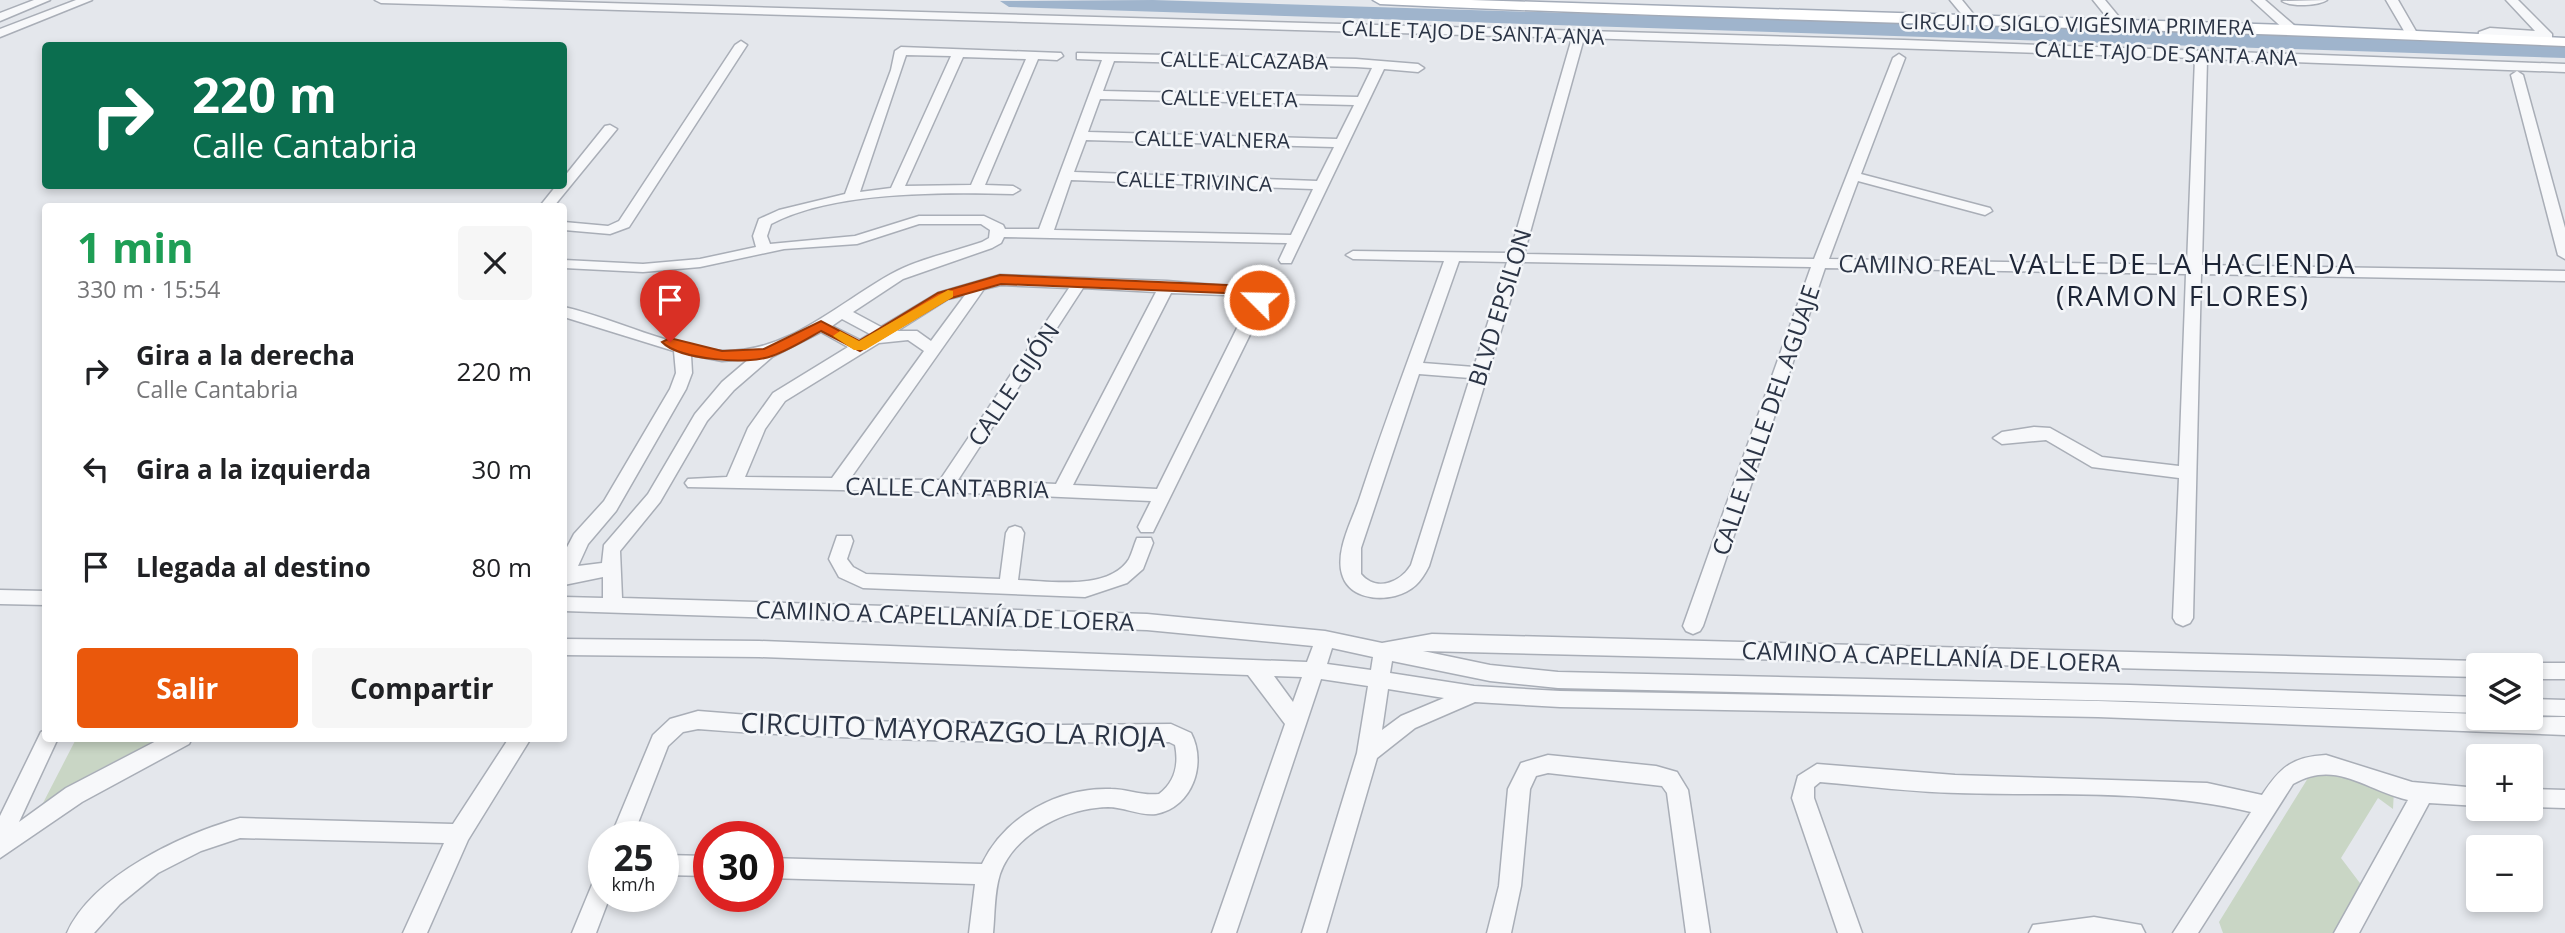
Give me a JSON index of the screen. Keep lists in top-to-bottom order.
{
  "streets": {
    "main road": ["CIRCUITO SIGLO VIGÉSIMA PRIMERA"],
    "street": [
      "CALLE TAJO DE SANTA ANA",
      "CALLE ALCAZABA",
      "CALLE VELETA",
      "CALLE VALNERA",
      "CALLE TRIVINCA",
      "CAMINO REAL",
      "BLVD EPSILON",
      "CALLE GIJÓN",
      "CALLE VALLE DEL AGUAJE",
      "CALLE CANTABRIA",
      "CAMINO A CAPELLANÍA DE LOERA",
      "CIRCUITO MAYORAZGO LA RIOJA"
    ]
  },
  "crossings": [
    ["CALLE TAJO DE SANTA ANA", "BLVD EPSILON"],
    ["CAMINO REAL", "BLVD EPSILON"],
    ["CAMINO REAL", "CALLE VALLE DEL AGUAJE"],
    ["CALLE GIJÓN", "CALLE CANTABRIA"]
  ],
  "districts": ["VALLE DE LA HACIENDA (RAMON FLORES)"],
  "page": {
    "turn": ["220 m", "Calle Cantabria"],
    "heading": ["1 min", "330 m · 15:54"],
    "list": [
      {
        "name": "Gira a la derecha",
        "note": "Calle Cantabria",
        "value": "220 m"
      },
      {
        "name": "Gira a la izquierda",
        "value": "30 m"
      },
      {
        "name": "Llegada al destino",
        "value": "80 m"
      }
    ],
    "buttons": ["Salir", "Compartir"],
    "map_buttons": ["+", "−"],
    "speed": "25 km/h",
    "limit": "30"
  }
}
